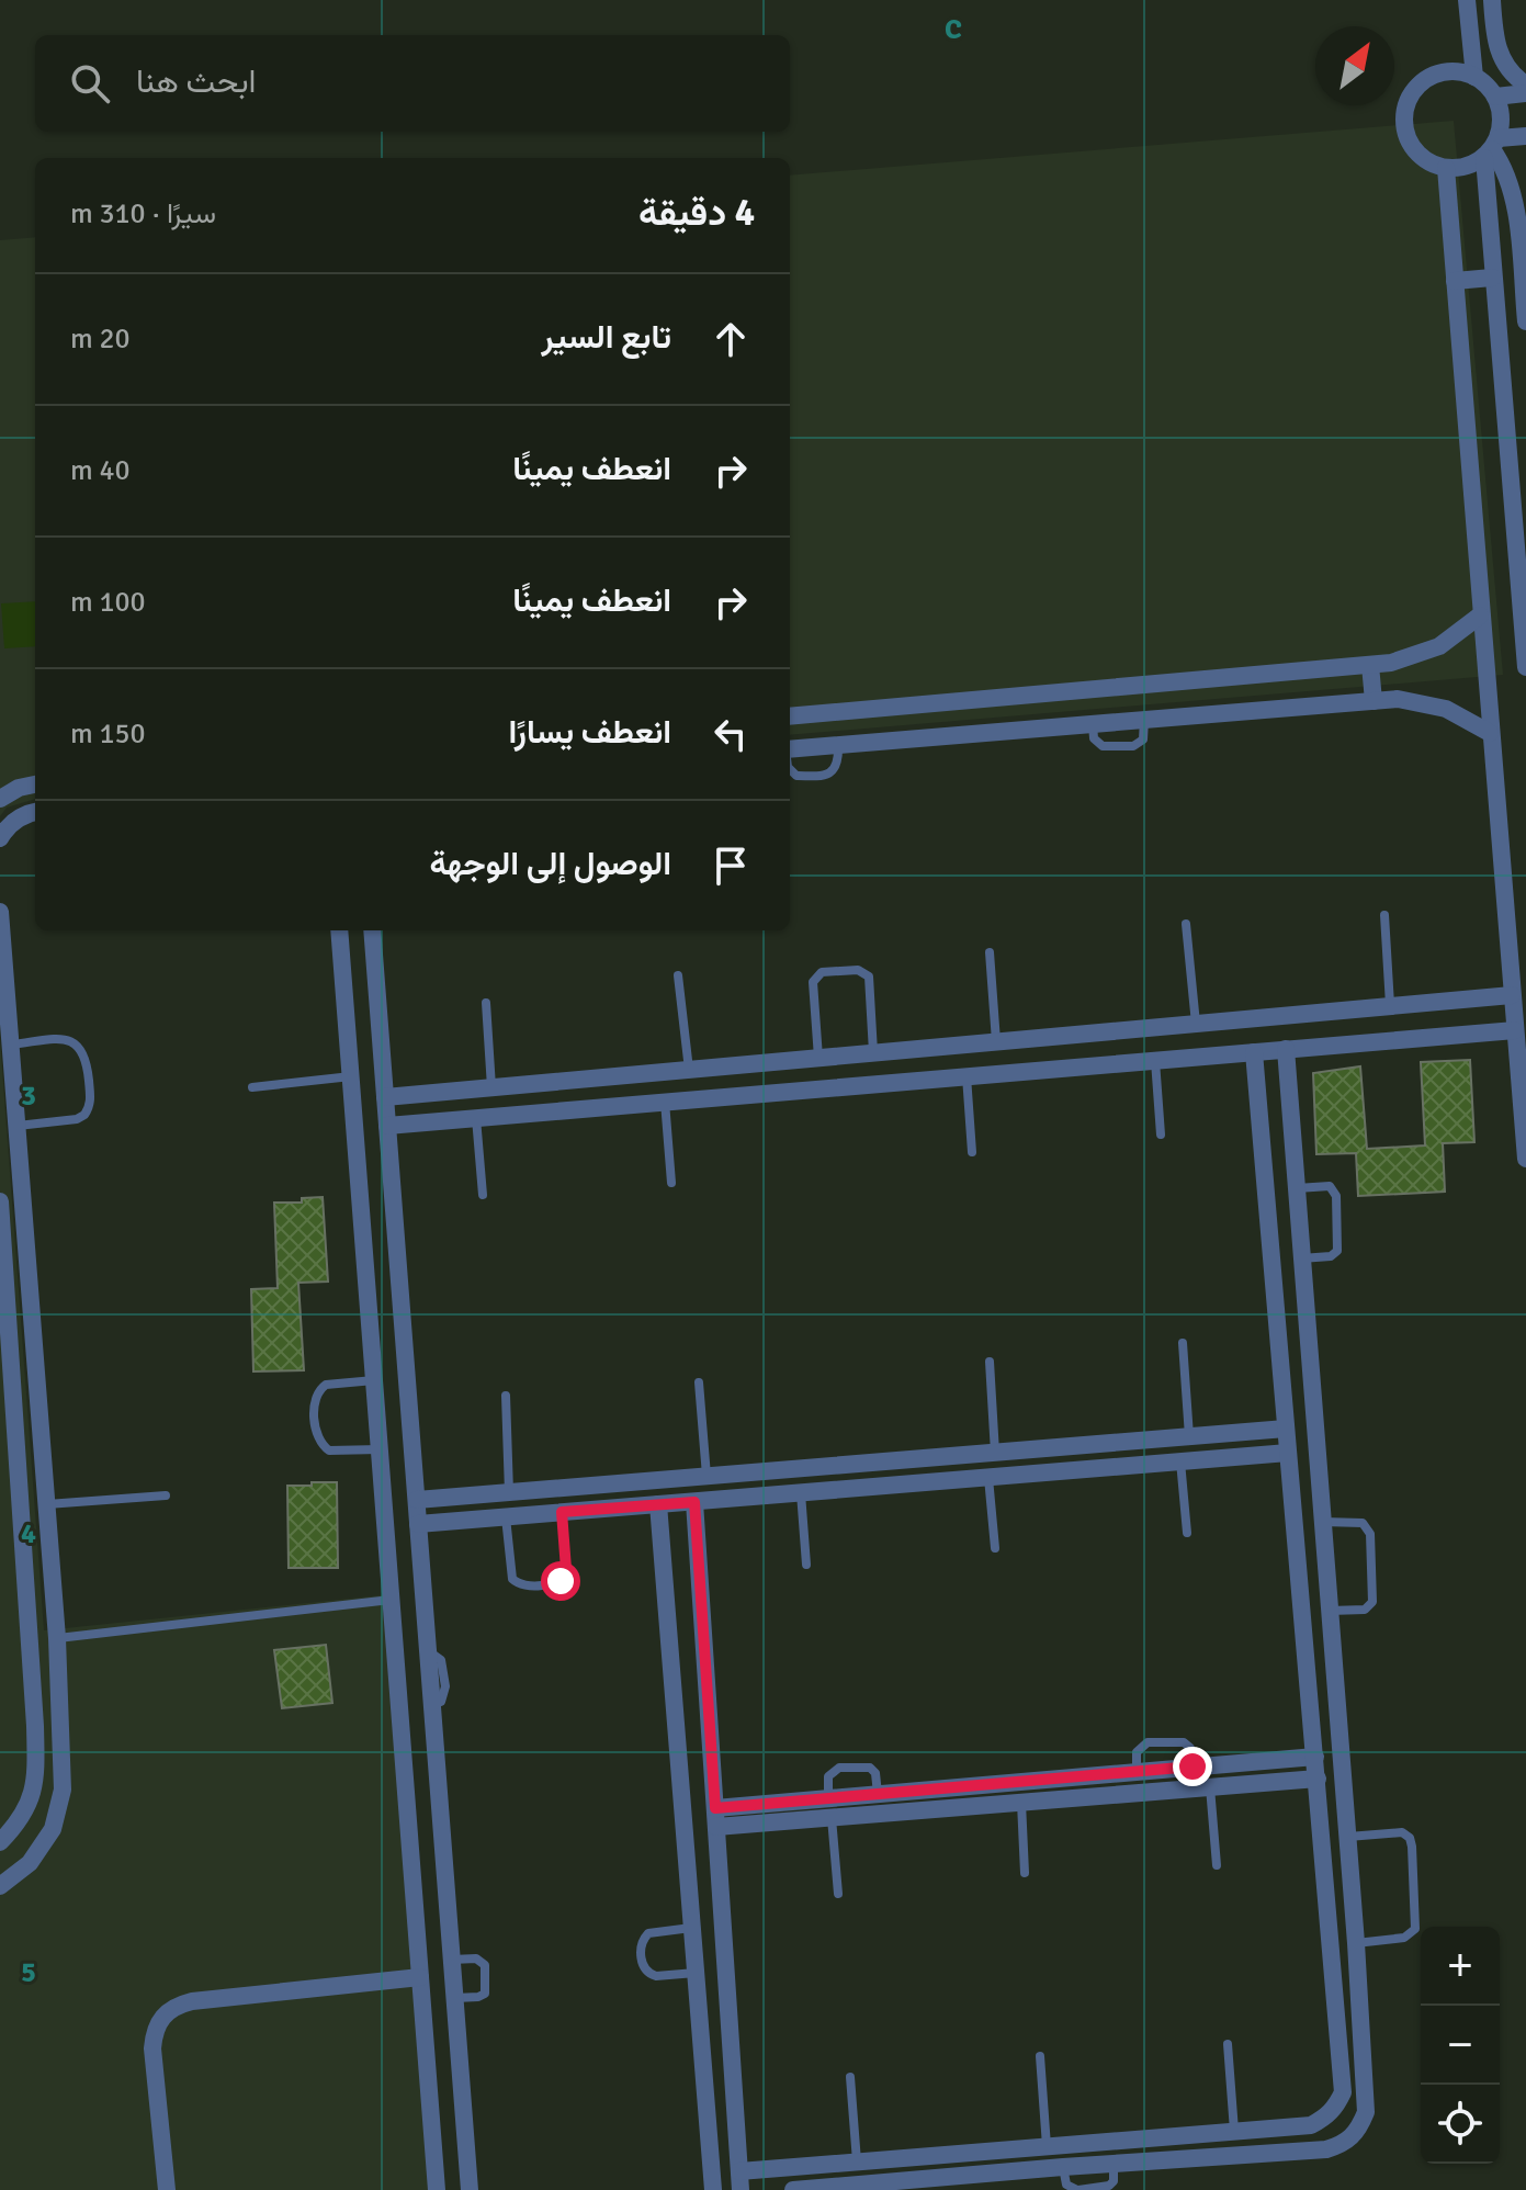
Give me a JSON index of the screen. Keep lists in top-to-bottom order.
{
  "north": "top right",
  "page": {
    "search": "ابحث هنا",
    "heading": ["4 دقيقة", "سيرًا · 310 m"],
    "list": [
      ["تابع السير", "20 m"],
      ["انعطف يمينًا", "40 m"],
      ["انعطف يمينًا", "100 m"],
      ["انعطف يسارًا", "150 m"],
      "الوصول إلى الوجهة"
    ],
    "map_buttons": ["+", "−"]
  },
  "grid": {
    "columns": ["C"],
    "rows": ["3", "4", "5"]
  }
}
